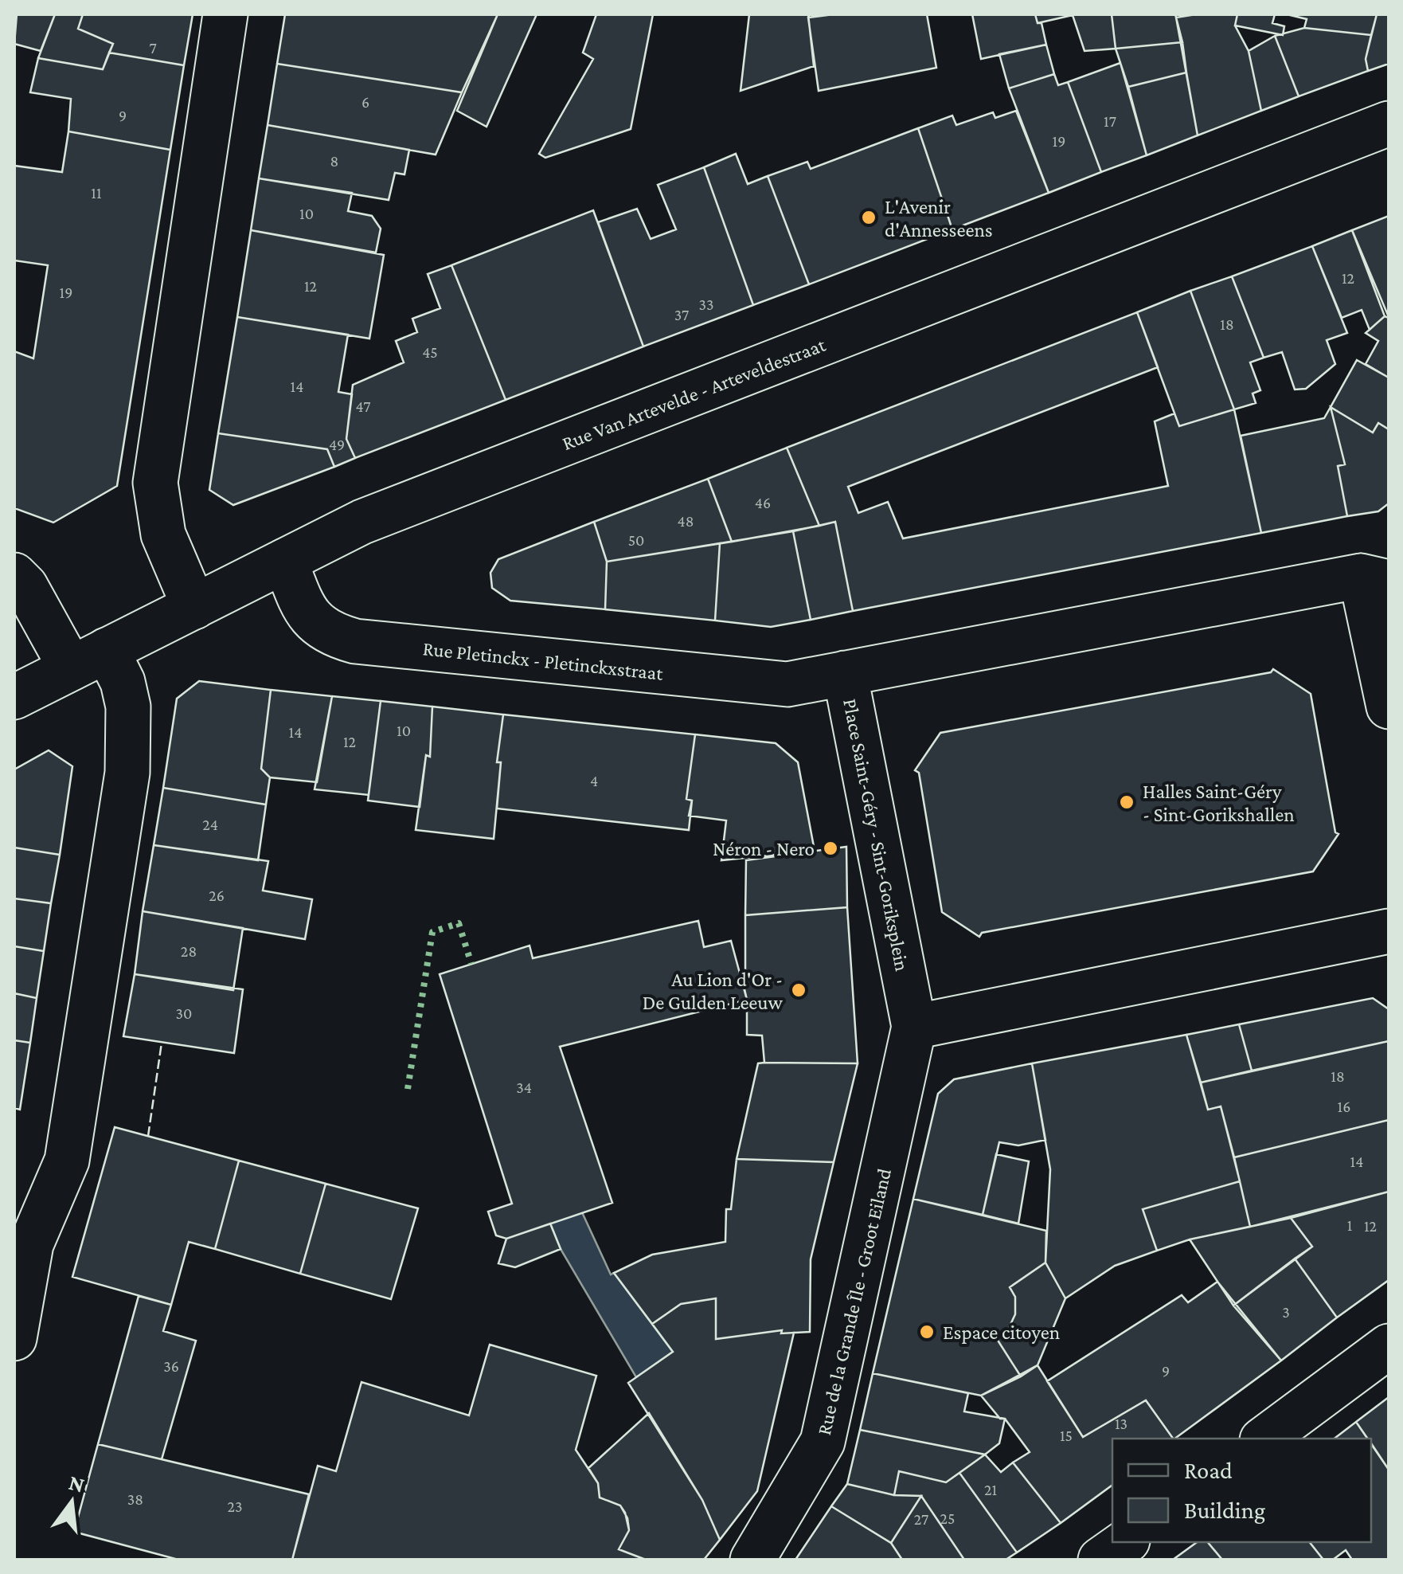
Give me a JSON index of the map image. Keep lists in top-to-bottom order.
{
  "streets": {
    "street": [
      "Rue Van Artevelde - Arteveldestraat",
      "Rue Pletinckx - Pletinckxstraat",
      "Place Saint-Géry - Sint-Goriksplein",
      "Rue de la Grande Île - Groot Eiland"
    ]
  },
  "crossings": [
    ["Rue Van Artevelde - Arteveldestraat", "Rue Pletinckx - Pletinckxstraat"],
    ["Rue Pletinckx - Pletinckxstraat", "Place Saint-Géry - Sint-Goriksplein"],
    ["Place Saint-Géry - Sint-Goriksplein", "Rue de la Grande Île - Groot Eiland"]
  ],
  "places": [
    "L'Avenir d'Annesseens",
    "Halles Saint-Géry - Sint-Gorikshallen",
    "Néron - Nero",
    "Au Lion d'Or - De Gulden Leeuw",
    "Espace citoyen"
  ],
  "house_numbers": [
    "7",
    "6",
    "9",
    "17",
    "19",
    "8",
    "11",
    "10",
    "12",
    "12",
    "19",
    "33",
    "37",
    "18",
    "45",
    "14",
    "47",
    "49",
    "46",
    "48",
    "50",
    "10",
    "14",
    "12",
    "4",
    "24",
    "26",
    "28",
    "30",
    "18",
    "34",
    "16",
    "14",
    "1",
    "12",
    "3",
    "36",
    "9",
    "13",
    "15",
    "21",
    "38",
    "23",
    "25",
    "27"
  ],
  "legend": ["Road", "Building"],
  "north": "top"
}
